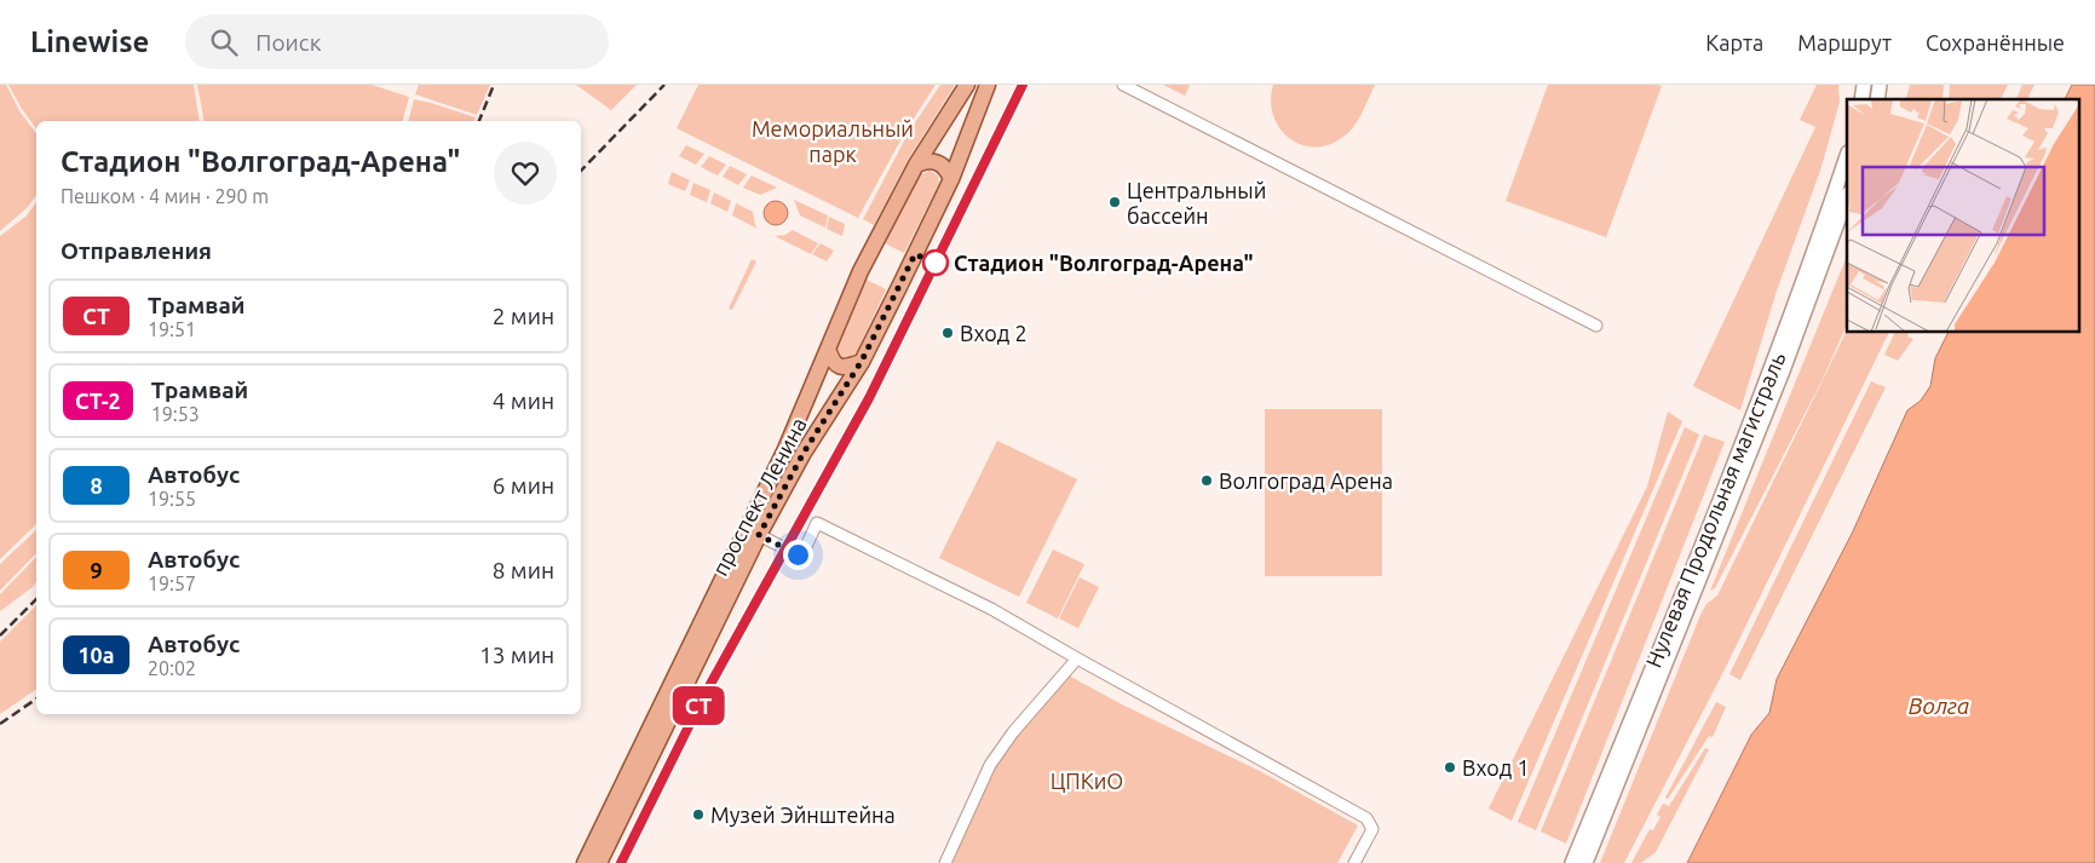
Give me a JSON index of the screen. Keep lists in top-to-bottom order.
{
  "streets": {
    "main road": ["проспект Ленина", "Нулевая Продольная магистраль"]
  },
  "water": ["Волга"],
  "parks": ["Мемориальный парк", "ЦПКиО"],
  "places": [
    "Центральный бассейн",
    "Стадион \"Волгоград-Арена\"",
    "Вход 2",
    "Волгоград Арена",
    "Вход 1",
    "Музей Эйнштейна"
  ],
  "lines": ["tram line СТ"],
  "page": {
    "header": "Linewise",
    "search": "Поиск",
    "nav": ["Карта", "Маршрут", "Сохранённые"],
    "on_map": "СТ",
    "heading": [
      ["Стадион \"Волгоград-Арена\"", "Пешком · 4 мин · 290 m"],
      "Отправления"
    ],
    "list": [
      {
        "mark": "СТ",
        "name": "Трамвай",
        "note": "19:51",
        "value": "2 мин"
      },
      {
        "mark": "СТ-2",
        "name": "Трамвай",
        "note": "19:53",
        "value": "4 мин"
      },
      {
        "mark": "8",
        "name": "Автобус",
        "note": "19:55",
        "value": "6 мин"
      },
      {
        "mark": "9",
        "name": "Автобус",
        "note": "19:57",
        "value": "8 мин"
      },
      {
        "mark": "10а",
        "name": "Автобус",
        "note": "20:02",
        "value": "13 мин"
      }
    ]
  }
}
